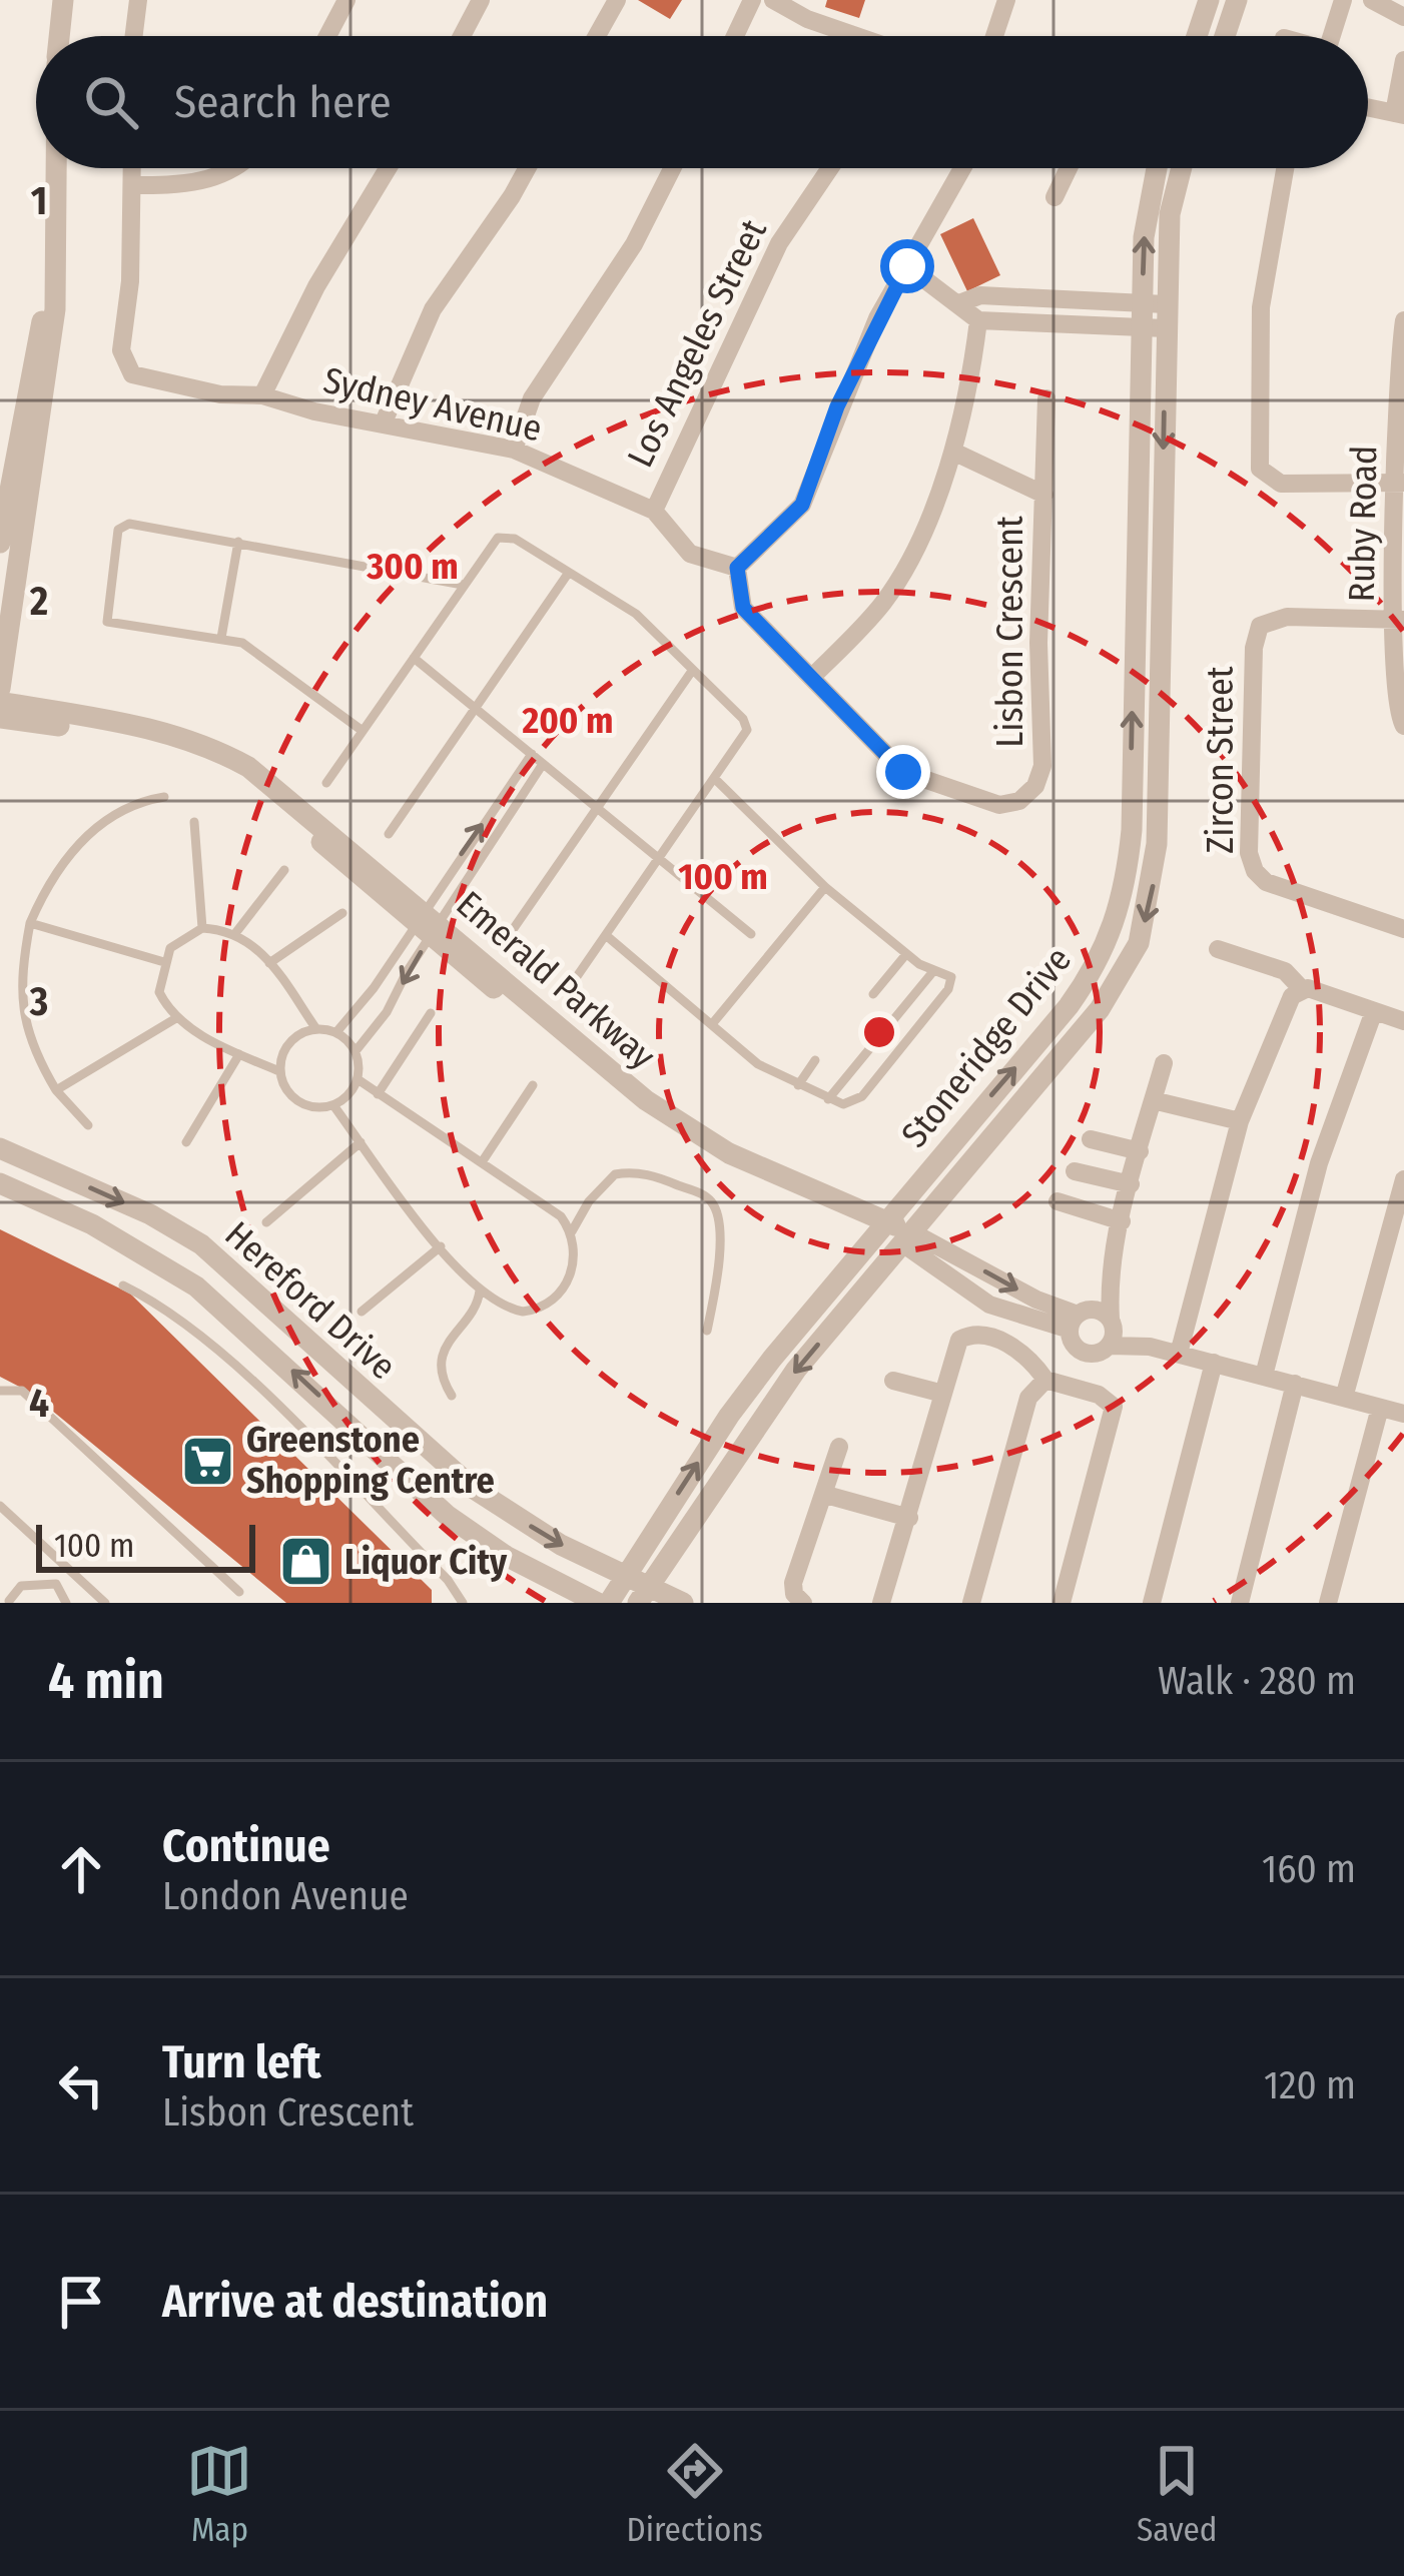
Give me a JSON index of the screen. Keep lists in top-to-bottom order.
{
  "streets": {
    "street": [
      "Los Angeles Street",
      "Sydney Avenue",
      "Ruby Road",
      "Lisbon Crescent",
      "Zircon Street",
      "Emerald Parkway",
      "Stoneridge Drive",
      "Hereford Drive"
    ]
  },
  "crossings": [
    ["Los Angeles Street", "Sydney Avenue"],
    ["Sydney Avenue", "Lisbon Crescent"],
    ["Ruby Road", "Zircon Street"],
    ["Emerald Parkway", "Stoneridge Drive"],
    ["Stoneridge Drive", "Hereford Drive"]
  ],
  "places": {
    "supermarket": ["Greenstone Shopping Centre"],
    "shop": ["Liquor City"]
  },
  "scale_bar": "100 m",
  "page": {
    "search": "Search here",
    "scale": "100 m",
    "heading": ["4 min", "Walk · 280 m"],
    "list": [
      ["Continue", "London Avenue", "160 m"],
      ["Turn left", "Lisbon Crescent", "120 m"],
      "Arrive at destination"
    ],
    "nav": ["Map", "Directions", "Saved"]
  },
  "grid": {
    "rows": [
      "1",
      "2",
      "3",
      "4"
    ]
  },
  "rings": ["300 m", "200 m", "100 m"]
}
